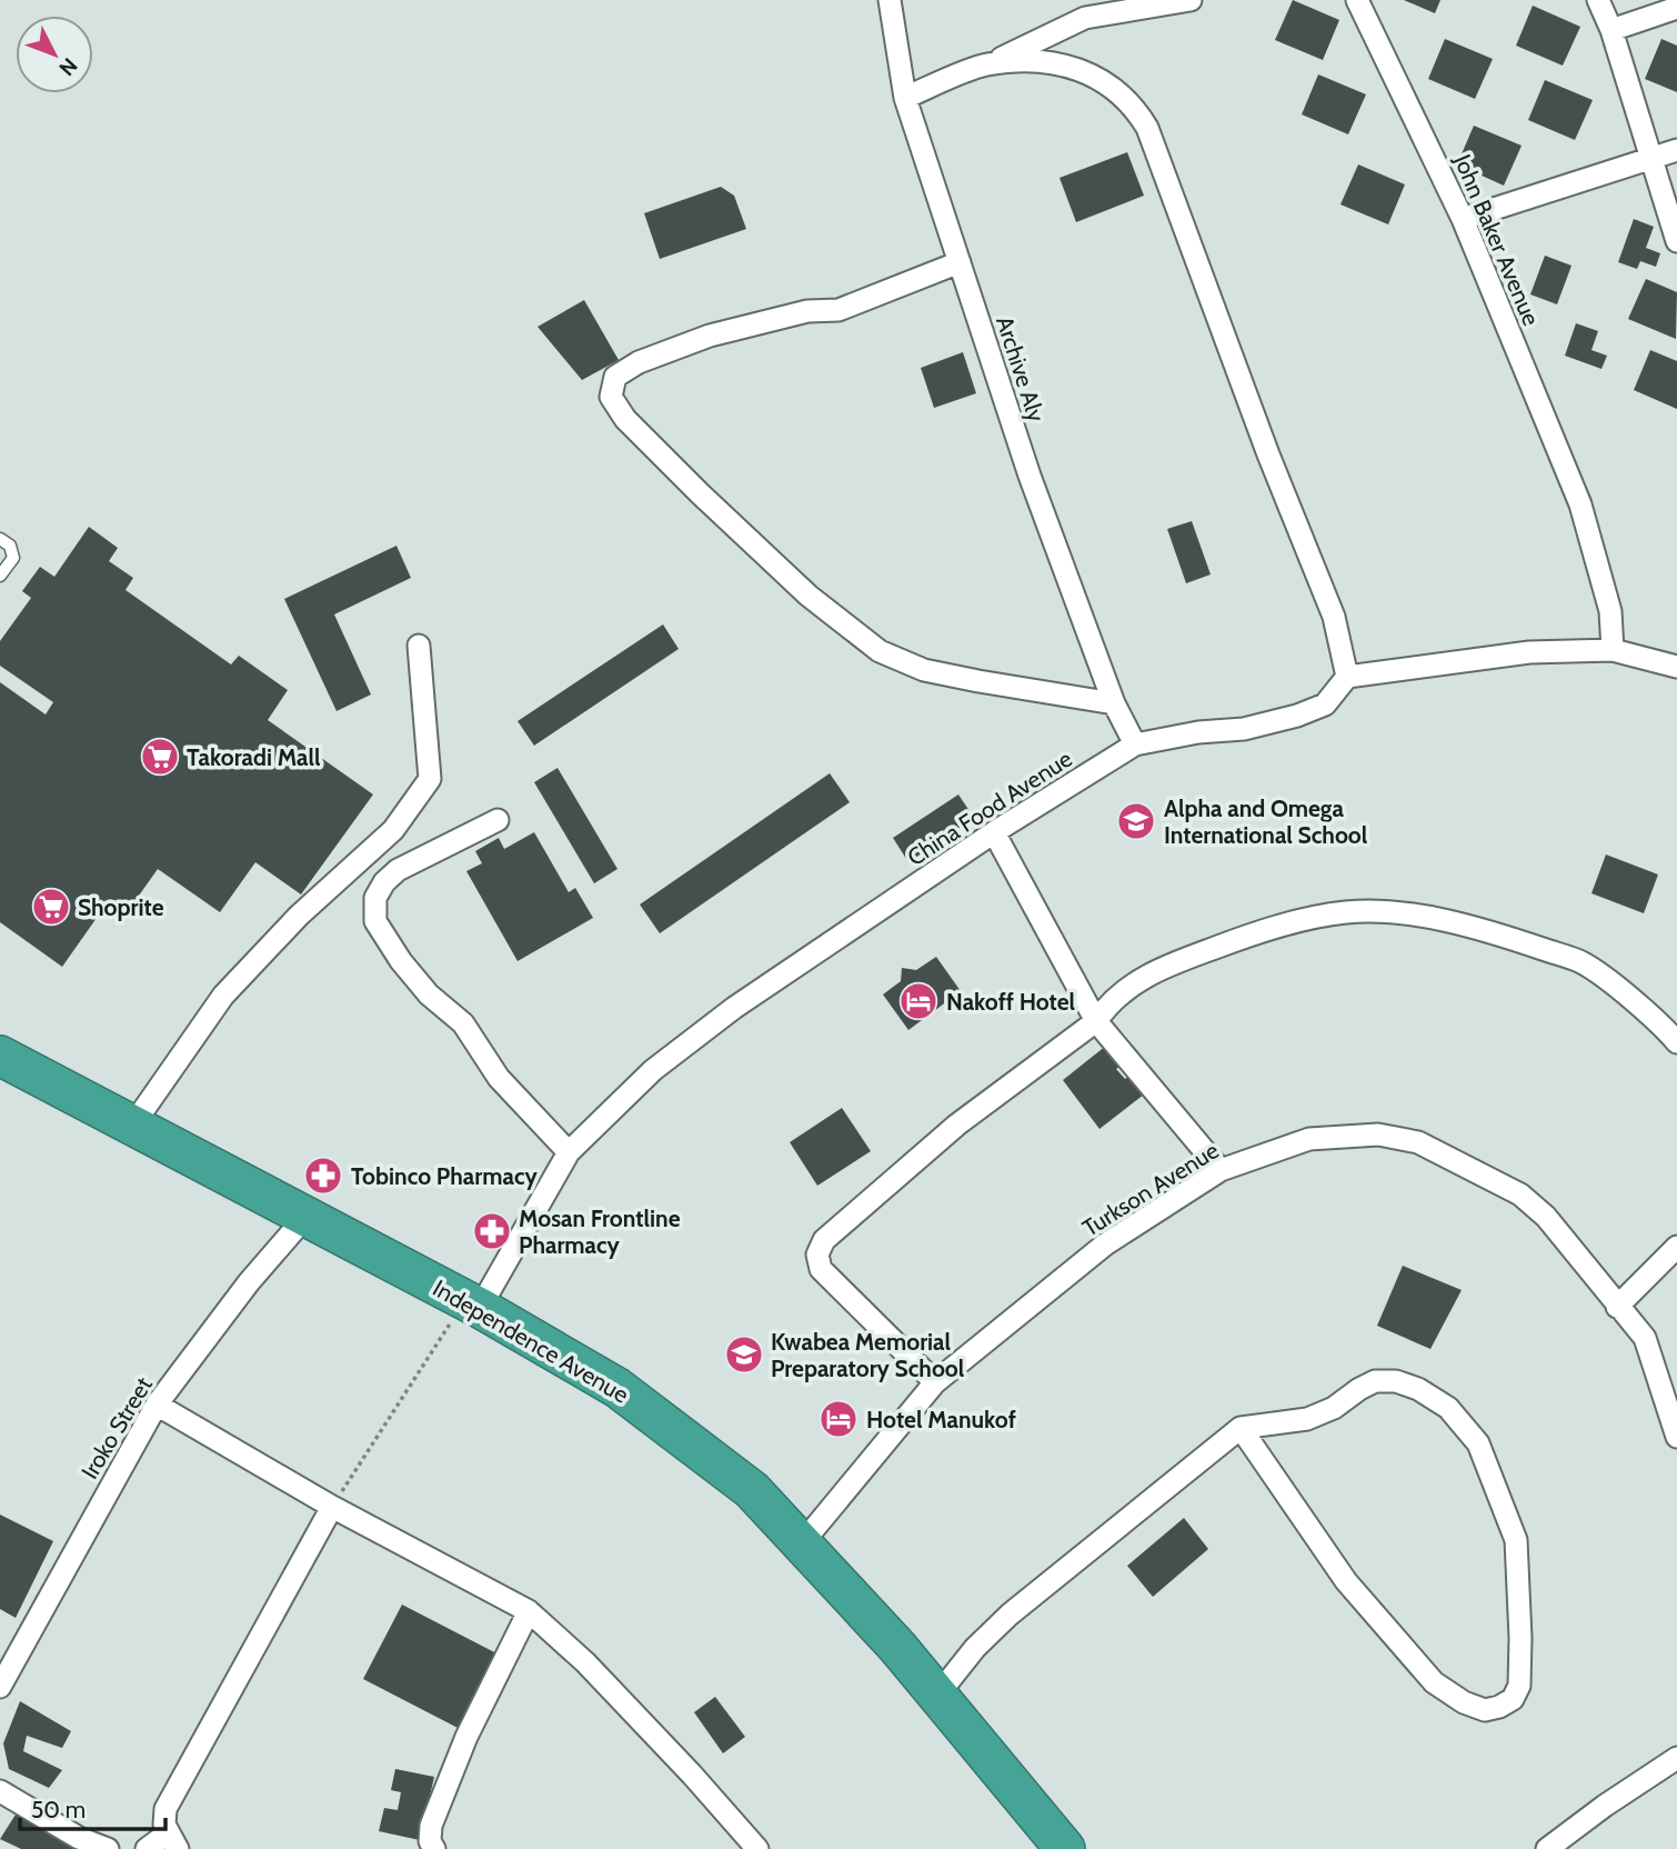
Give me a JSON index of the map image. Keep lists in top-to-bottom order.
{
  "streets": {
    "highway": ["Independence Avenue"],
    "street": [
      "John Baker Avenue",
      "Archive Aly",
      "China Food Avenue",
      "Turkson Avenue",
      "Iroko Street"
    ]
  },
  "crossings": [
    ["Archive Aly", "China Food Avenue"],
    ["China Food Avenue", "Independence Avenue"],
    ["Turkson Avenue", "Independence Avenue"],
    ["Independence Avenue", "Iroko Street"]
  ],
  "places": {
    "supermarket": ["Takoradi Mall", "Shoprite"],
    "school or university": ["Alpha and Omega International School", "Kwabea Memorial Preparatory School"],
    "hotel": ["Nakoff Hotel", "Hotel Manukof"],
    "pharmacy": ["Tobinco Pharmacy", "Mosan Frontline Pharmacy"]
  },
  "scale_bar": "50 m",
  "north": "bottom right"
}
